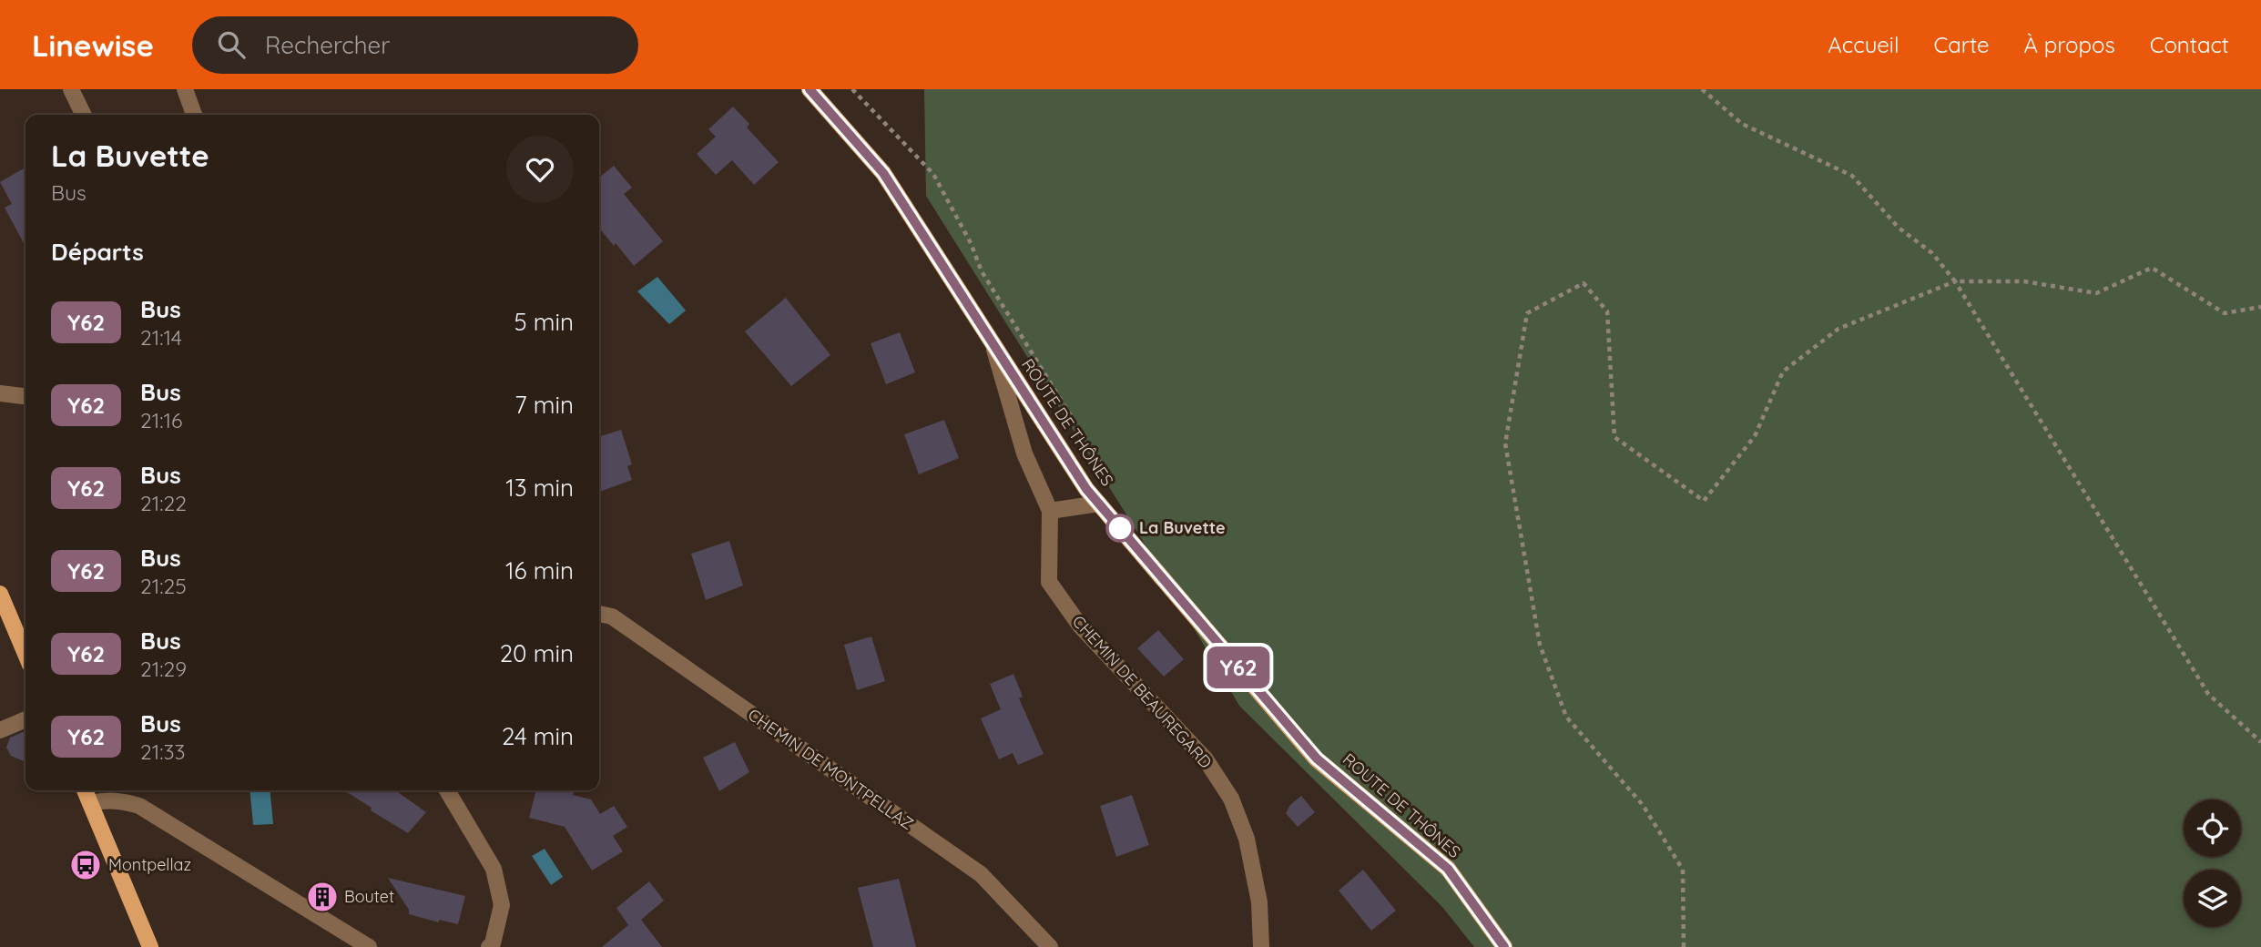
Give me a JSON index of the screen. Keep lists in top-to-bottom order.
{
  "streets": {
    "main road": ["ROUTE DE THÔNES"],
    "street": ["CHEMIN DE BEAUREGARD", "CHEMIN DE MONTPELLAZ"]
  },
  "places": {
    "other": ["La Buvette"],
    "bus stop": ["Montpellaz"],
    "building": ["Boutet"]
  },
  "lines": ["bus line Y62"],
  "page": {
    "header": "Linewise",
    "search": "Rechercher",
    "nav": [
      "Accueil",
      "Carte",
      "À propos",
      "Contact"
    ],
    "on_map": "Y62",
    "heading": [
      ["La Buvette", "Bus"],
      "Départs"
    ],
    "list": [
      {
        "mark": "Y62",
        "name": "Bus",
        "note": "21:14",
        "value": "5 min"
      },
      {
        "mark": "Y62",
        "name": "Bus",
        "note": "21:16",
        "value": "7 min"
      },
      {
        "mark": "Y62",
        "name": "Bus",
        "note": "21:22",
        "value": "13 min"
      },
      {
        "mark": "Y62",
        "name": "Bus",
        "note": "21:25",
        "value": "16 min"
      },
      {
        "mark": "Y62",
        "name": "Bus",
        "note": "21:29",
        "value": "20 min"
      },
      {
        "mark": "Y62",
        "name": "Bus",
        "note": "21:33",
        "value": "24 min"
      }
    ]
  }
}
